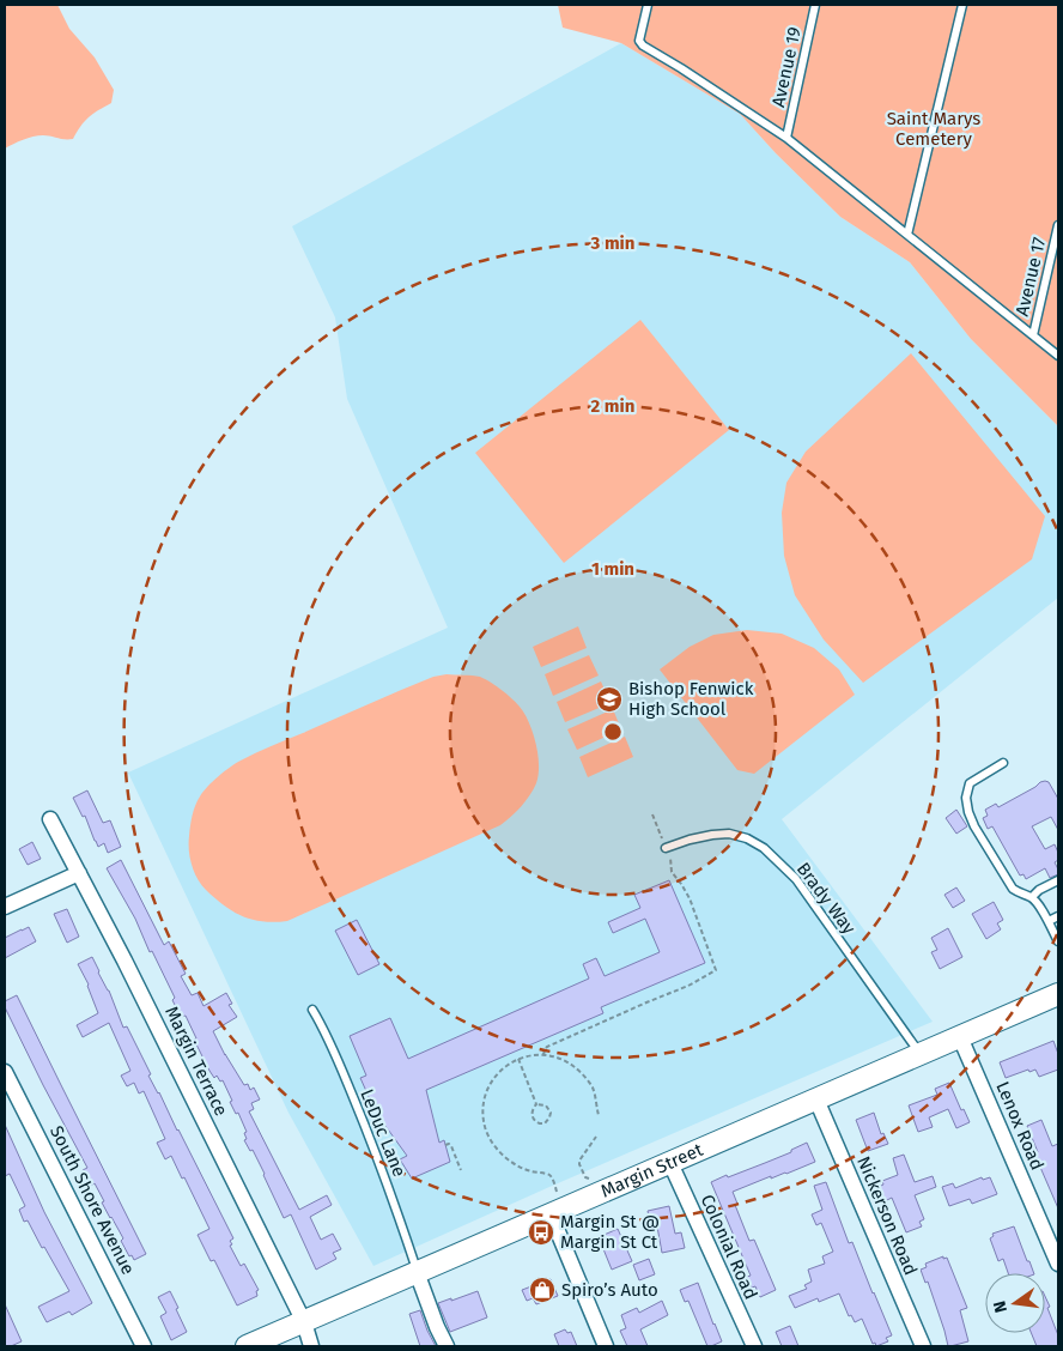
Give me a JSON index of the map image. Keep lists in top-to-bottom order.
{
  "streets": {
    "main road": ["Margin Street"],
    "street": [
      "Margin Terrace",
      "Lenox Road",
      "South Shore Avenue",
      "Nickerson Road",
      "Colonial Road"
    ],
    "lane": [
      "Avenue 19",
      "Avenue 17",
      "Brady Way",
      "LeDuc Lane"
    ]
  },
  "crossings": [
    ["Brady Way", "Margin Street"],
    ["Margin Terrace", "Margin Street"],
    ["Lenox Road", "Margin Street"],
    ["LeDuc Lane", "Margin Street"],
    ["Margin Street", "Nickerson Road"],
    ["Margin Street", "Colonial Road"]
  ],
  "parks": ["Saint Marys Cemetery"],
  "places": {
    "school or university": ["Bishop Fenwick High School"],
    "bus stop": ["Margin St @ Margin St Ct"],
    "shop": ["Spiro’s Auto"]
  },
  "north": "left",
  "rings": ["3 min", "2 min", "1 min"]
}
